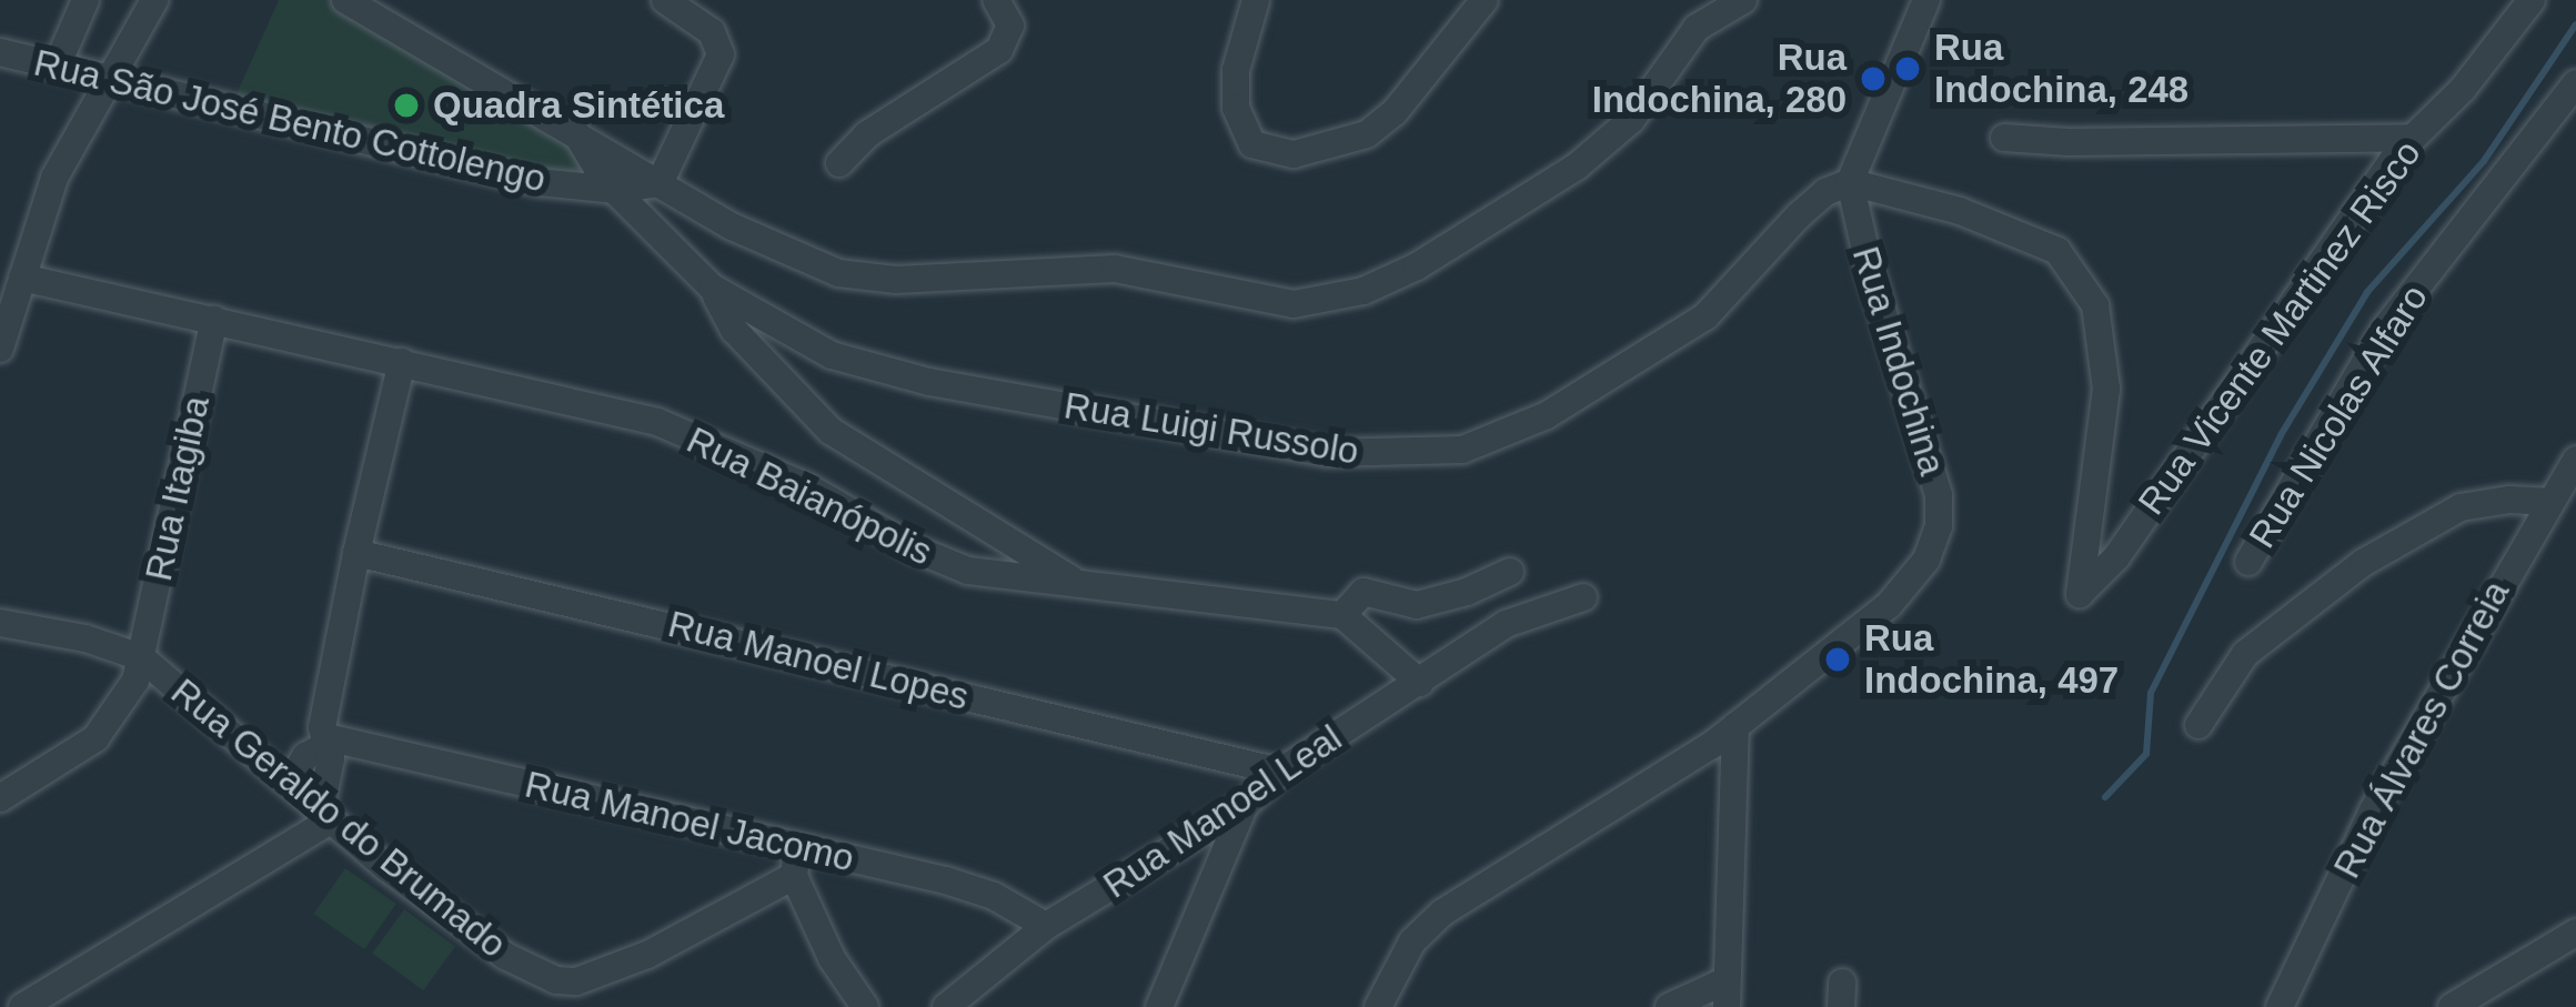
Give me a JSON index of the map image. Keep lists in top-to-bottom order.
{
  "streets": {
    "street": [
      "Rua São José Bento Cottolengo",
      "Rua Vicente Martinez Risco",
      "Rua Indochina",
      "Rua Nicolas Alfaro",
      "Rua Luigi Russolo",
      "Rua Itagiba",
      "Rua Baianópolis",
      "Rua Manoel Lopes",
      "Rua Álvares Correia",
      "Rua Manoel Leal",
      "Rua Geraldo do Brumado",
      "Rua Manoel Jacomo"
    ]
  },
  "crossings": [
    ["Rua São José Bento Cottolengo", "Rua Luigi Russolo"],
    ["Rua Vicente Martinez Risco", "Rua Indochina"],
    ["Rua Vicente Martinez Risco", "Rua Luigi Russolo"],
    ["Rua Indochina", "Rua Luigi Russolo"],
    ["Rua Itagiba", "Rua Baianópolis"],
    ["Rua Itagiba", "Rua Geraldo do Brumado"],
    ["Rua Manoel Lopes", "Rua Manoel Leal"],
    ["Rua Manoel Leal", "Rua Manoel Jacomo"],
    ["Rua Geraldo do Brumado", "Rua Manoel Jacomo"]
  ],
  "places": [
    "Rua Indochina, 248",
    "Rua Indochina, 280",
    "Quadra Sintética",
    "Rua Indochina, 497"
  ]
}
